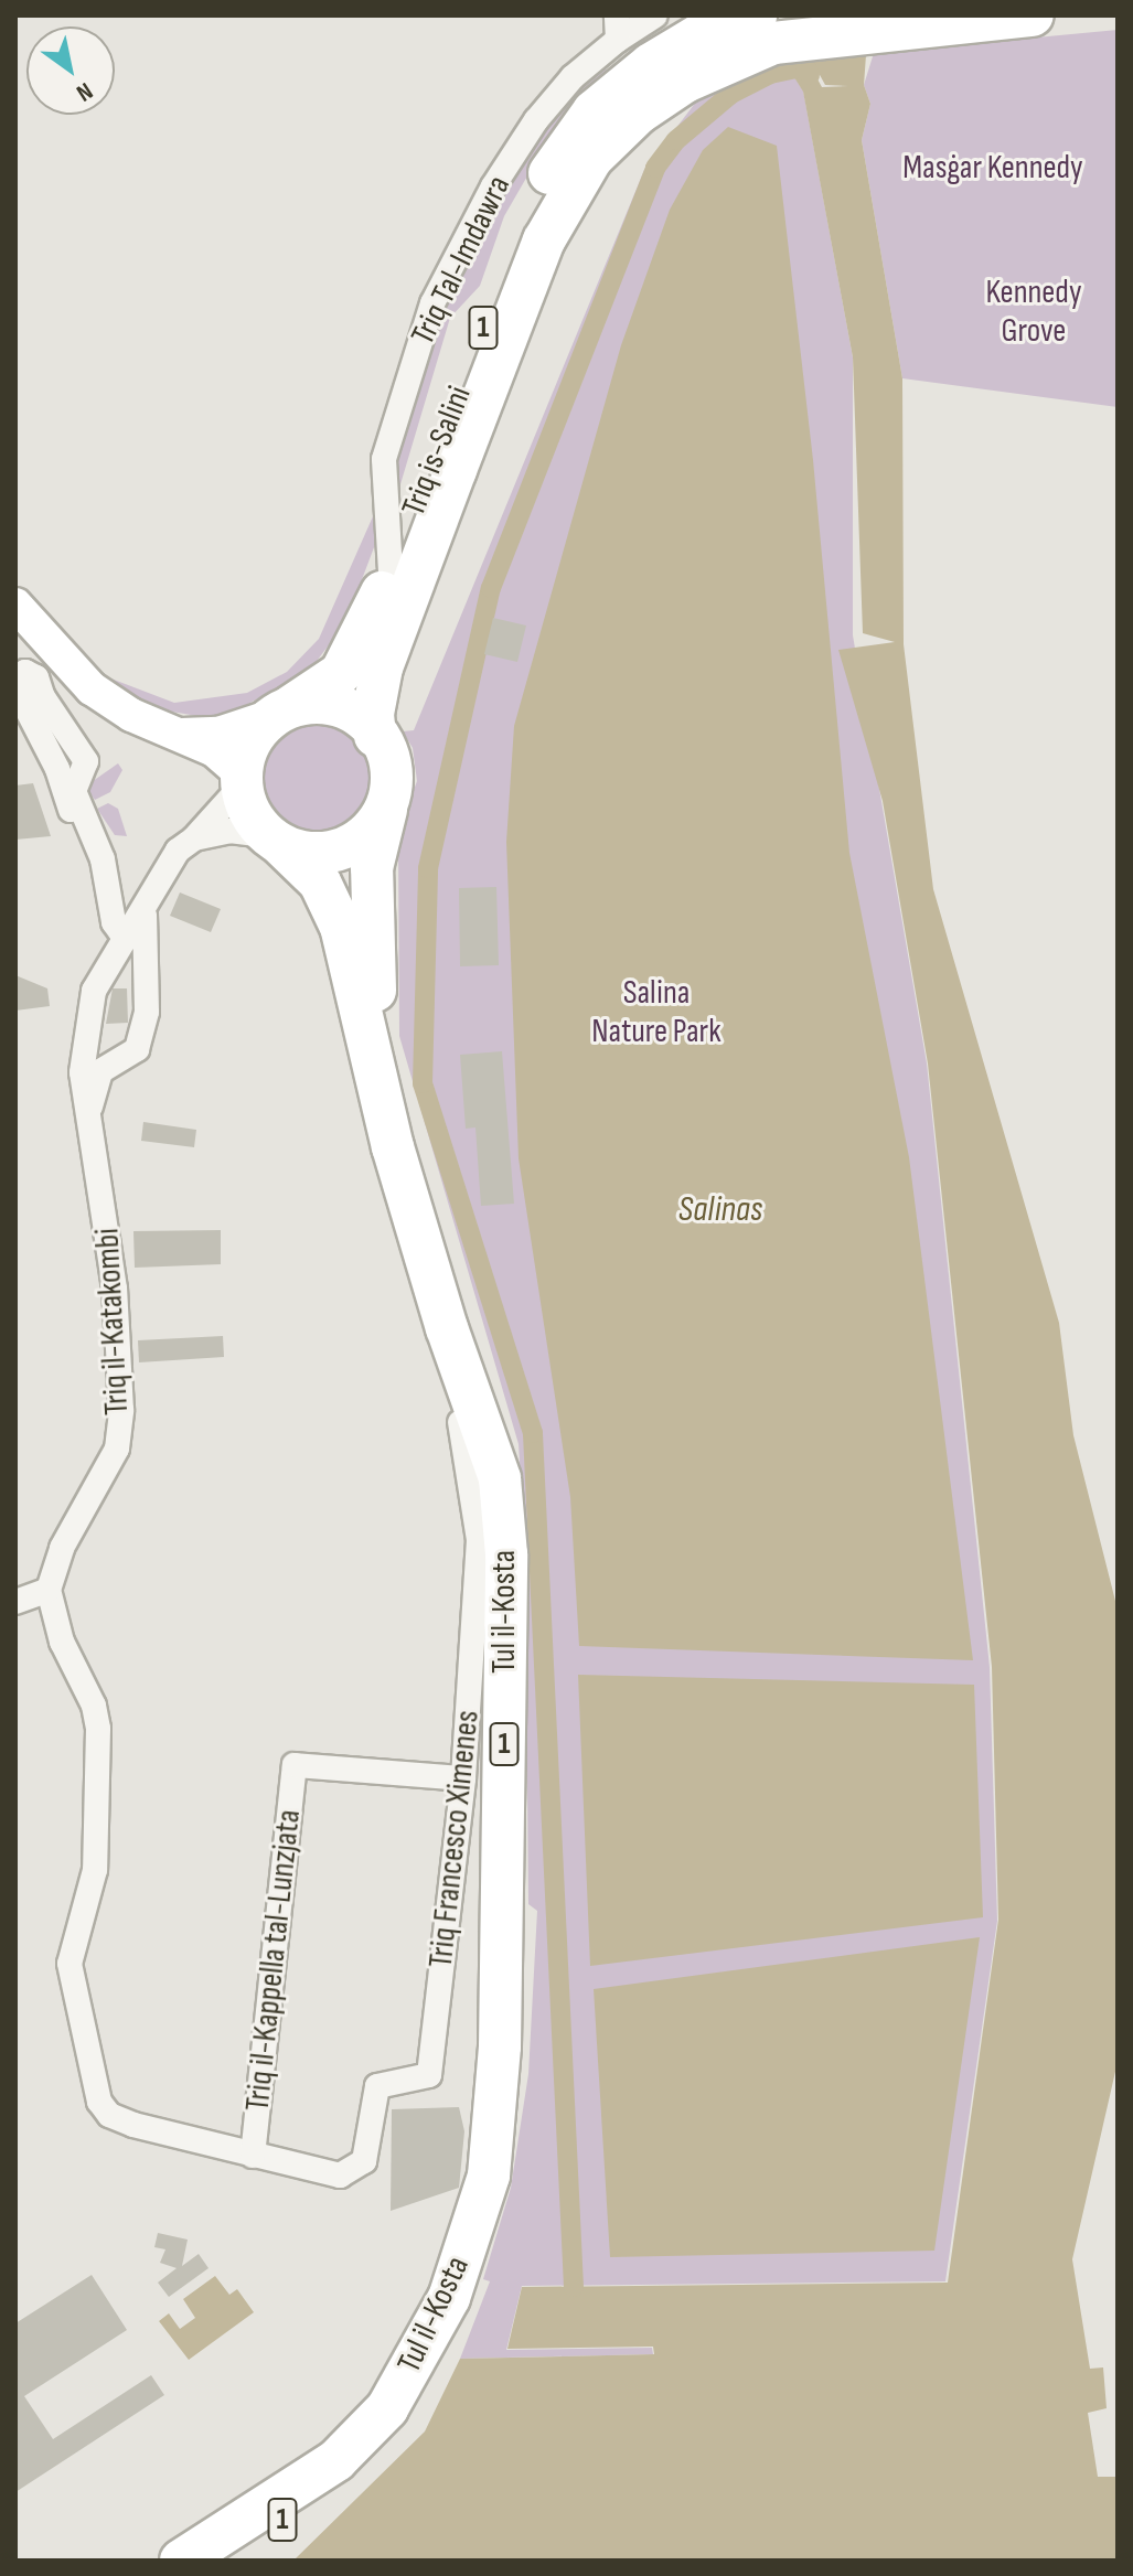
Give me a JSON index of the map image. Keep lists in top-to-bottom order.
{
  "streets": {
    "highway": ["1", "Triq is-Salini", "Tul il-Kosta"],
    "street": [
      "Triq Tal-Imdawra",
      "Triq il-Katakombi",
      "Triq Francesco Ximenes",
      "Triq il-Kappella tal-Lunzjata"
    ]
  },
  "crossings": [
    ["Triq Tal-Imdawra", "Triq is-Salini"],
    ["1", "Triq is-Salini"],
    ["1", "Triq il-Katakombi"],
    ["1", "Tul il-Kosta"],
    ["Triq is-Salini", "Triq il-Katakombi"],
    ["Triq is-Salini", "Tul il-Kosta"],
    ["Triq il-Katakombi", "Tul il-Kosta"],
    ["Triq Francesco Ximenes", "Triq il-Kappella tal-Lunzjata"]
  ],
  "water": ["Salinas"],
  "parks": ["Masġar Kennedy", "Kennedy Grove", "Salina Nature Park"],
  "north": "bottom right"
}
